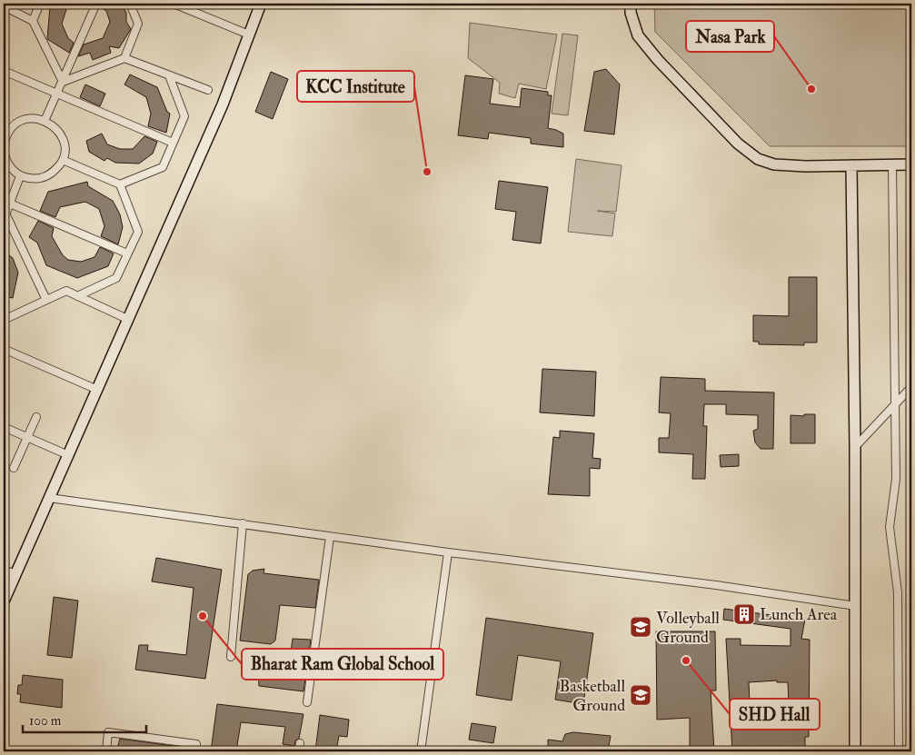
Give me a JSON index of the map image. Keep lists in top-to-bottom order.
{
  "places": {
    "other": [
      "Nasa Park",
      "KCC Institute",
      "Bharat Ram Global School",
      "SHD Hall"
    ],
    "building": ["Lunch Area"],
    "school or university": ["Volleyball Ground", "Basketball Ground"]
  },
  "scale_bar": "100 m"
}
